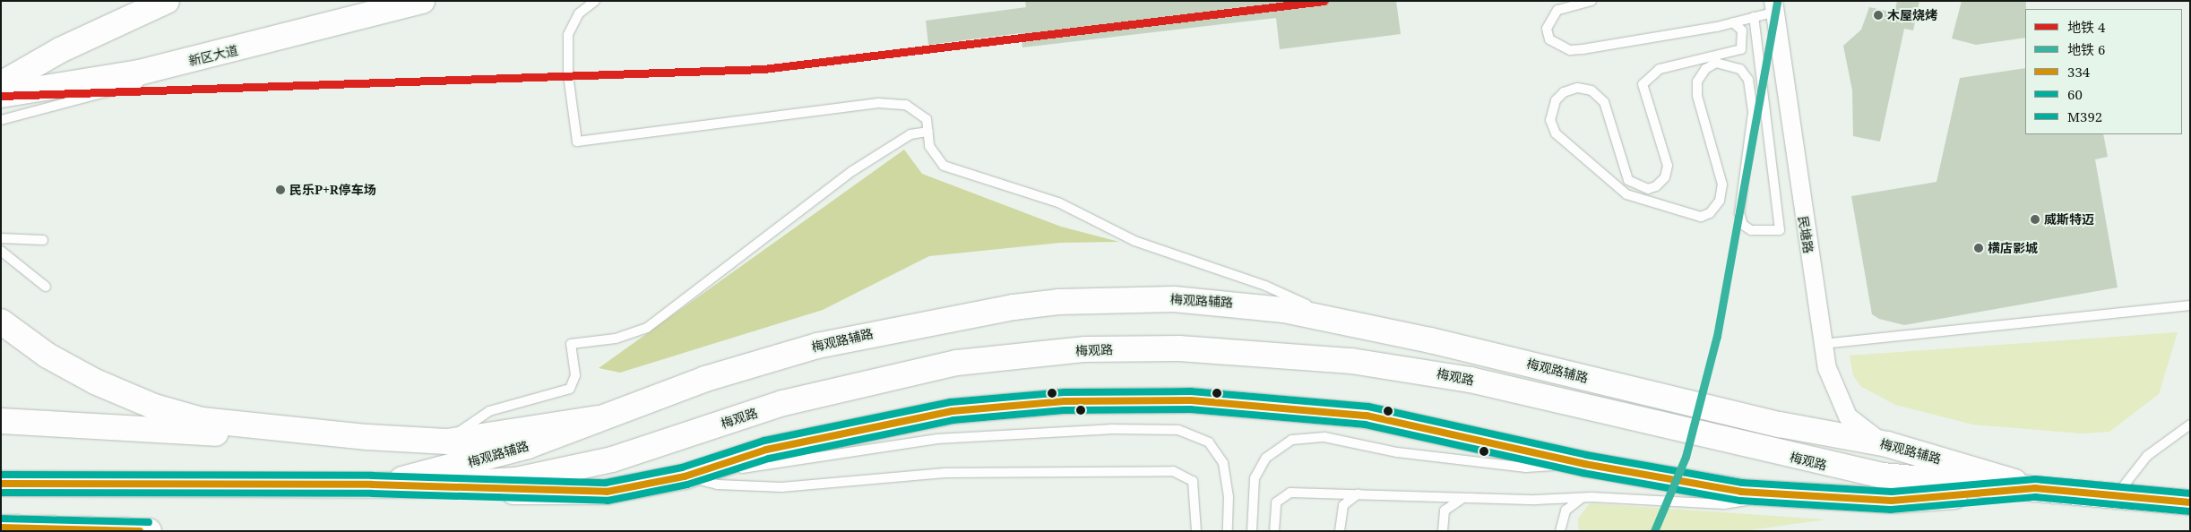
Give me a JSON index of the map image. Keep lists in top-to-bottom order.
{
  "streets": {
    "main road": ["新区大道", "梅观路辅路", "梅观路"],
    "street": ["民塘路"]
  },
  "crossings": [
    ["民塘路", "梅观路辅路"],
    ["梅观路辅路", "梅观路"]
  ],
  "places": [
    "木屋烧烤",
    "民乐P+R停车场",
    "威斯特迈",
    "横店影城"
  ],
  "lines": [
    "metro line 4",
    "metro line 6",
    "transit line M392",
    "transit line 334",
    "transit line 60"
  ],
  "legend": [
    "地铁 4",
    "地铁 6",
    "334",
    "60",
    "M392"
  ]
}
